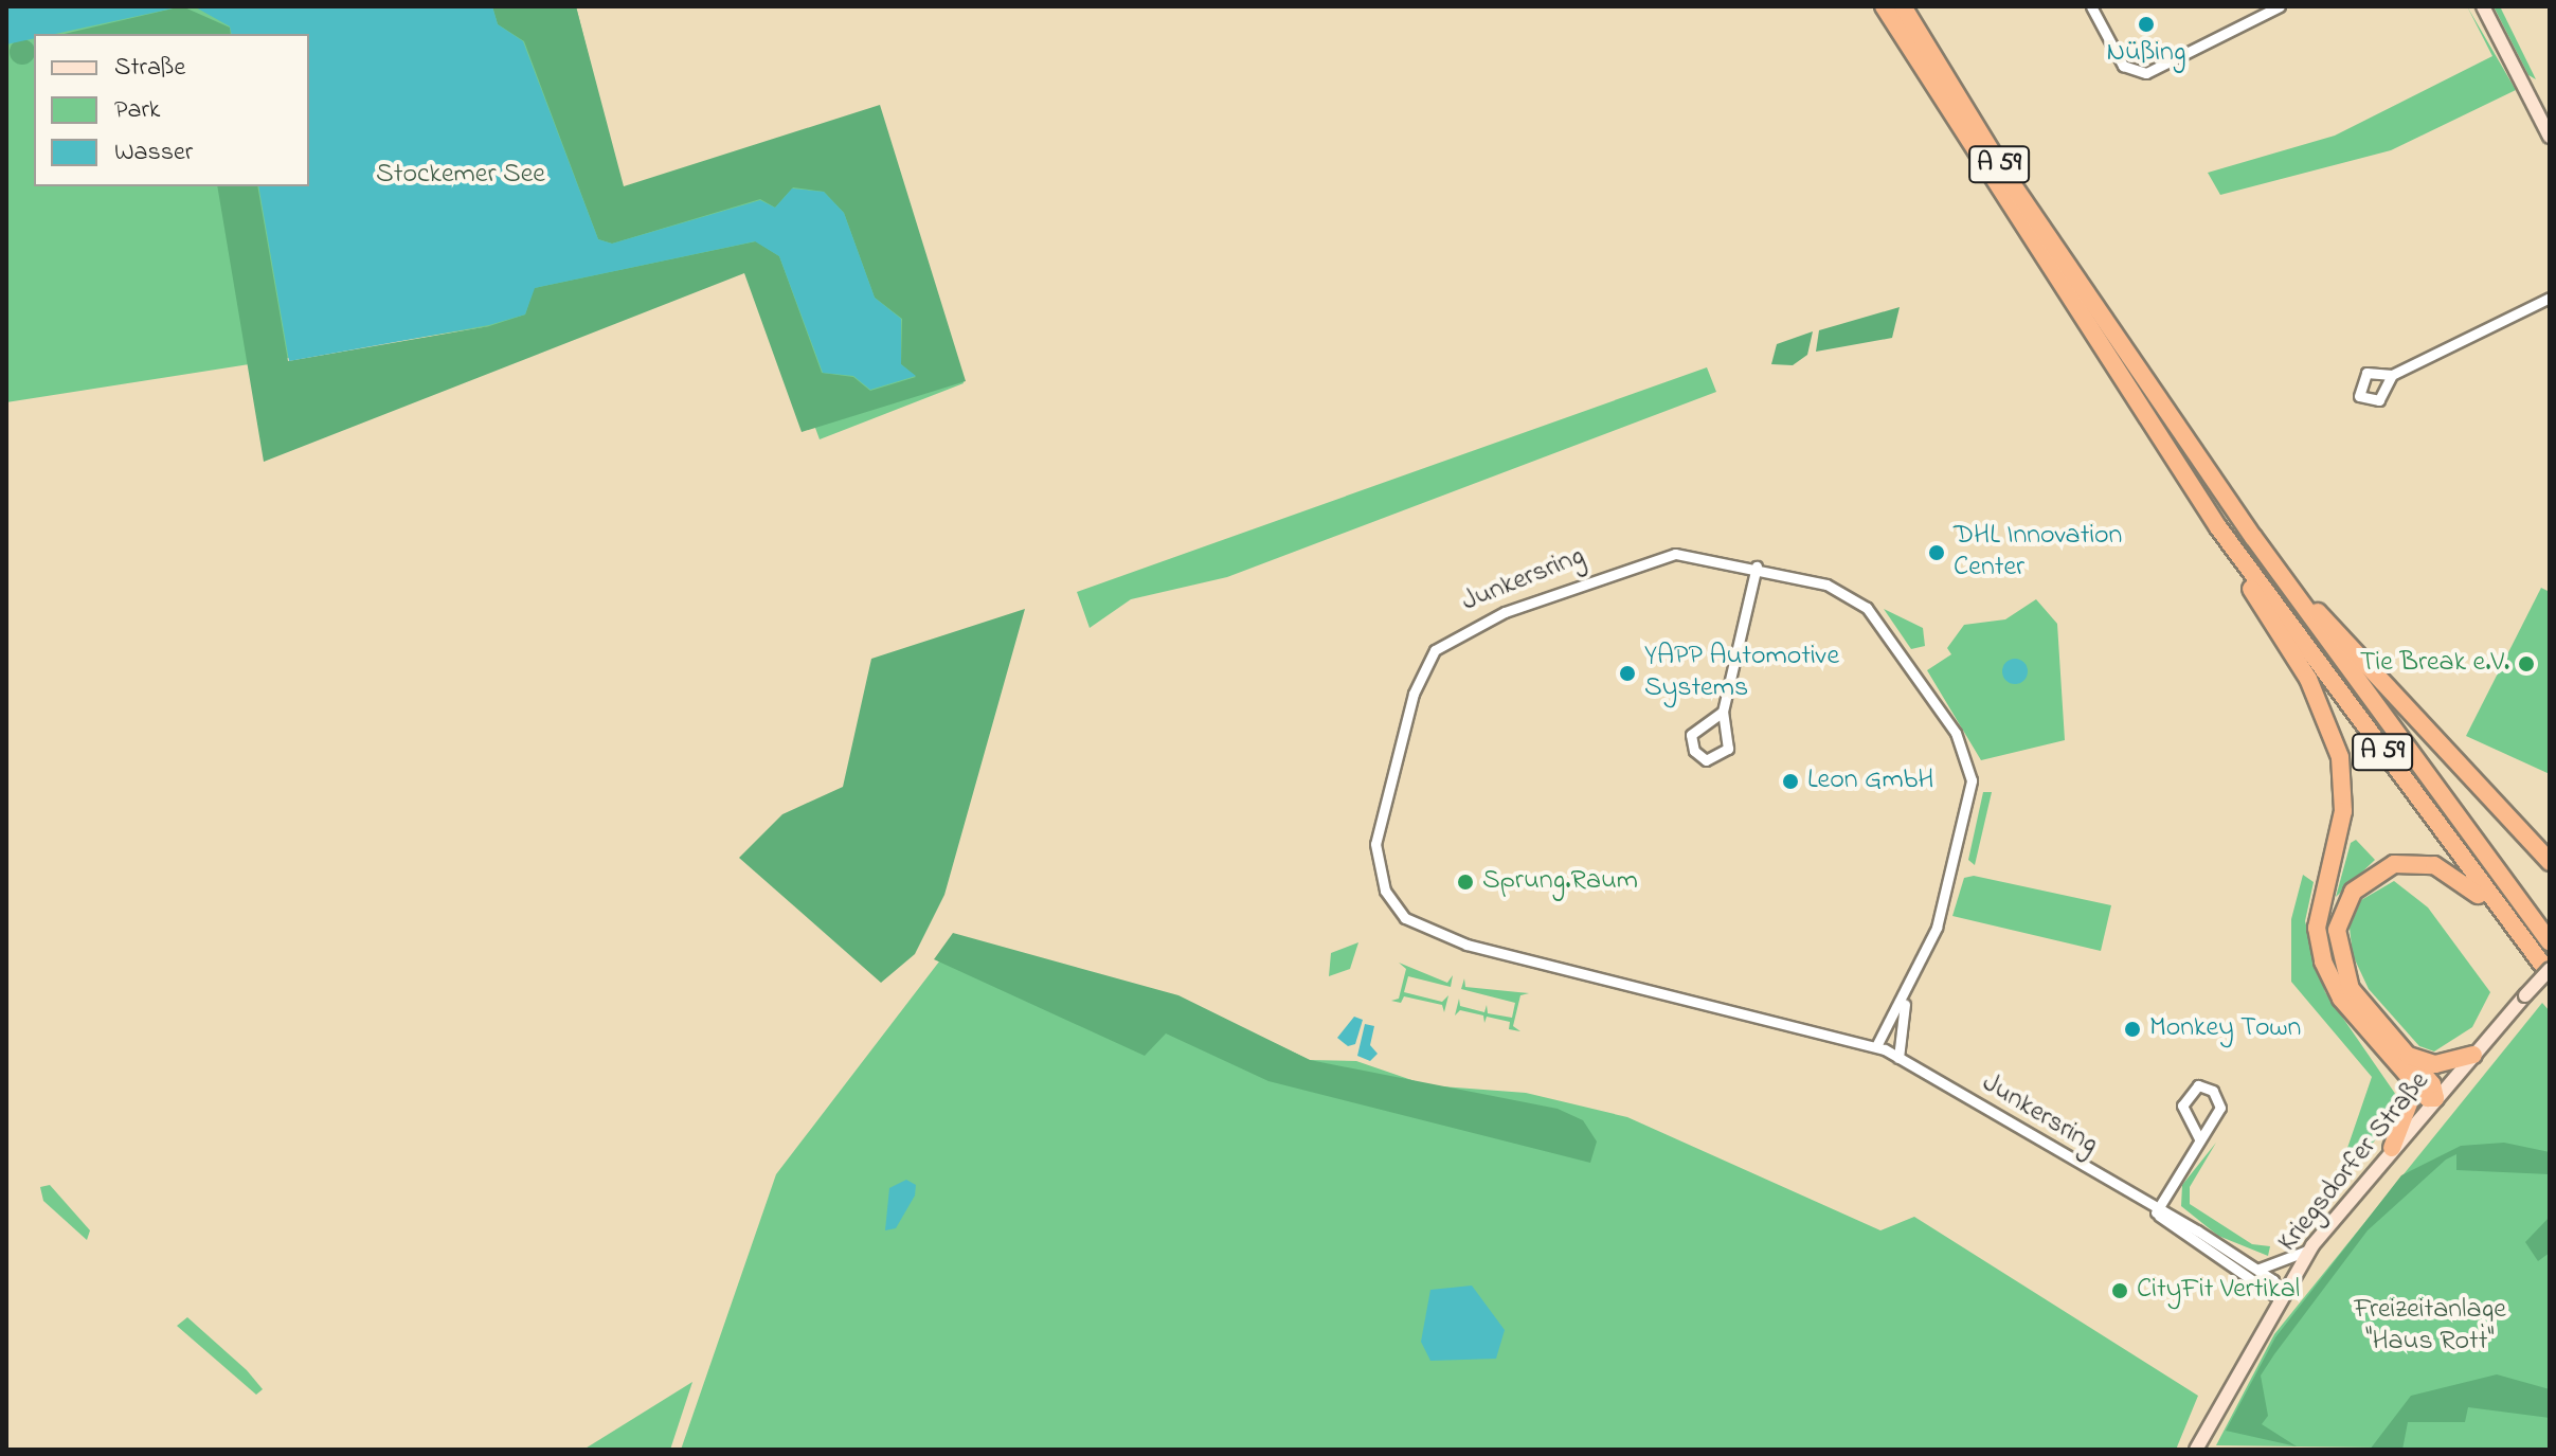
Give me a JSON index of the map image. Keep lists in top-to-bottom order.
{
  "streets": {
    "highway": ["A 59"],
    "main road": ["Kriegsdorfer Straße"],
    "street": ["Junkersring"]
  },
  "crossings": [
    ["A 59", "Kriegsdorfer Straße"],
    ["Junkersring", "Kriegsdorfer Straße"]
  ],
  "parks": ["Stockemer See", "Freizeitanlage \"Haus Rott\""],
  "places": [
    "Nüßing",
    "DHL Innovation Center",
    "Tie Break e.V.",
    "YAPP Automotive Systems",
    "Leon GmbH",
    "Sprung.Raum",
    "Monkey Town",
    "CityFit Vertikal"
  ],
  "legend": ["Straße", "Park", "Wasser"]
}
